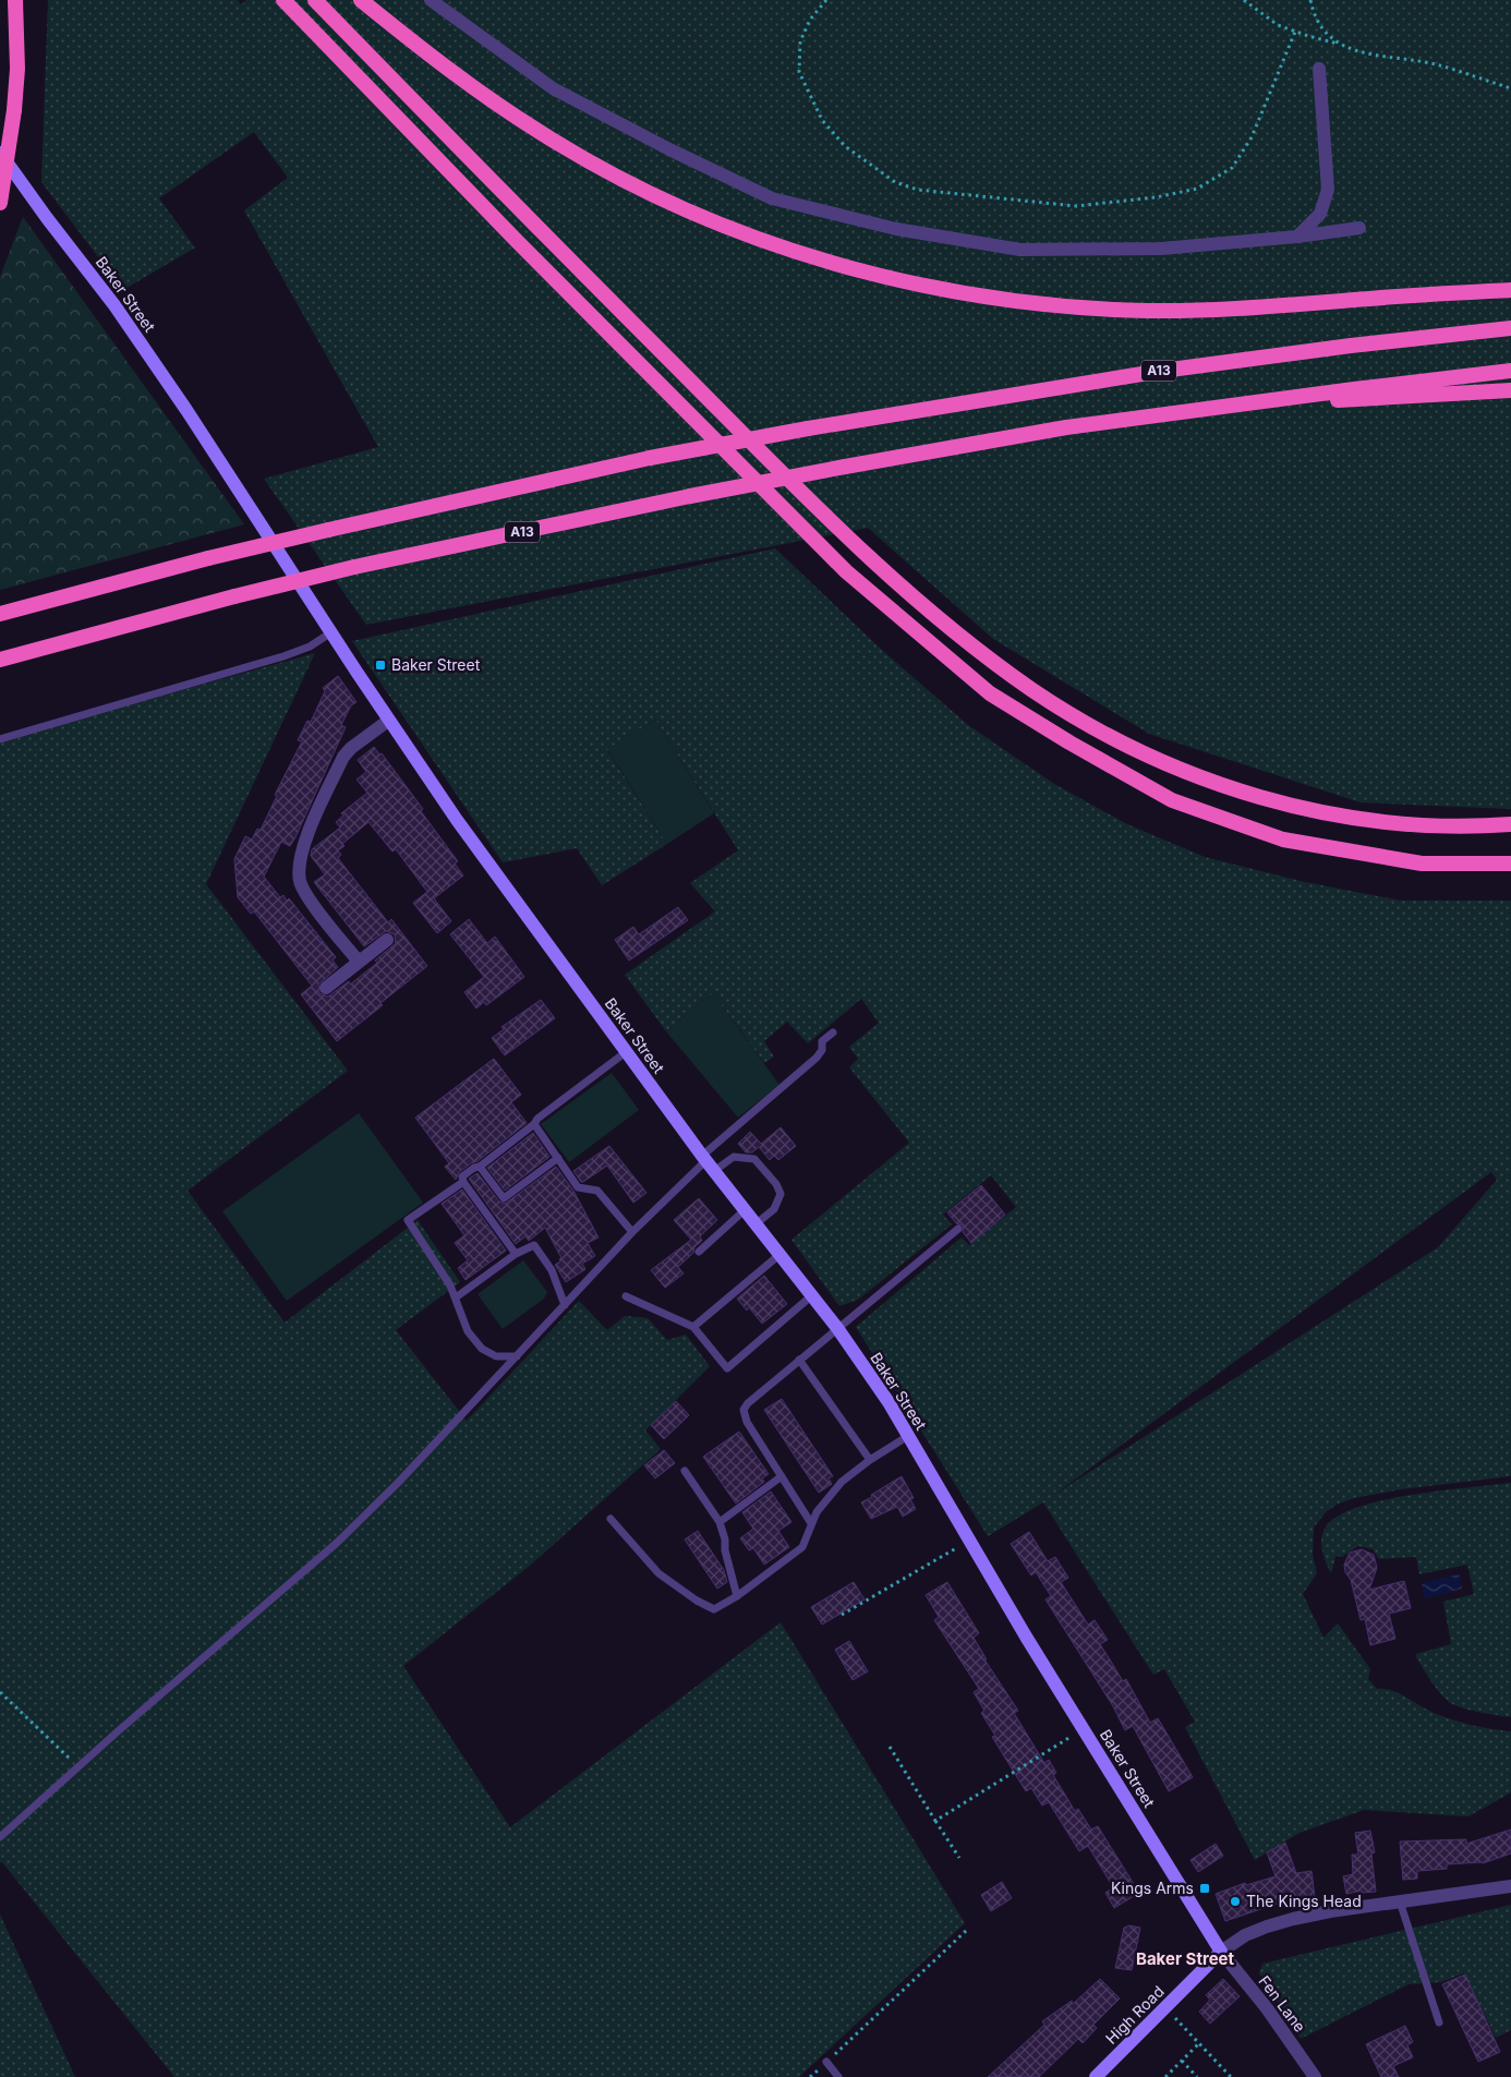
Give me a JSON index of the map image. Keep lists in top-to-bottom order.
{
  "streets": {
    "highway": ["A13"],
    "main road": ["Baker Street", "High Road"],
    "street": ["Fen Lane"]
  },
  "crossings": [
    ["Baker Street", "Fen Lane"],
    ["Baker Street", "High Road"],
    ["Fen Lane", "High Road"]
  ],
  "districts": ["Baker Street"],
  "places": {
    "transit": ["Baker Street", "Kings Arms"],
    "other": ["The Kings Head"]
  }
}
